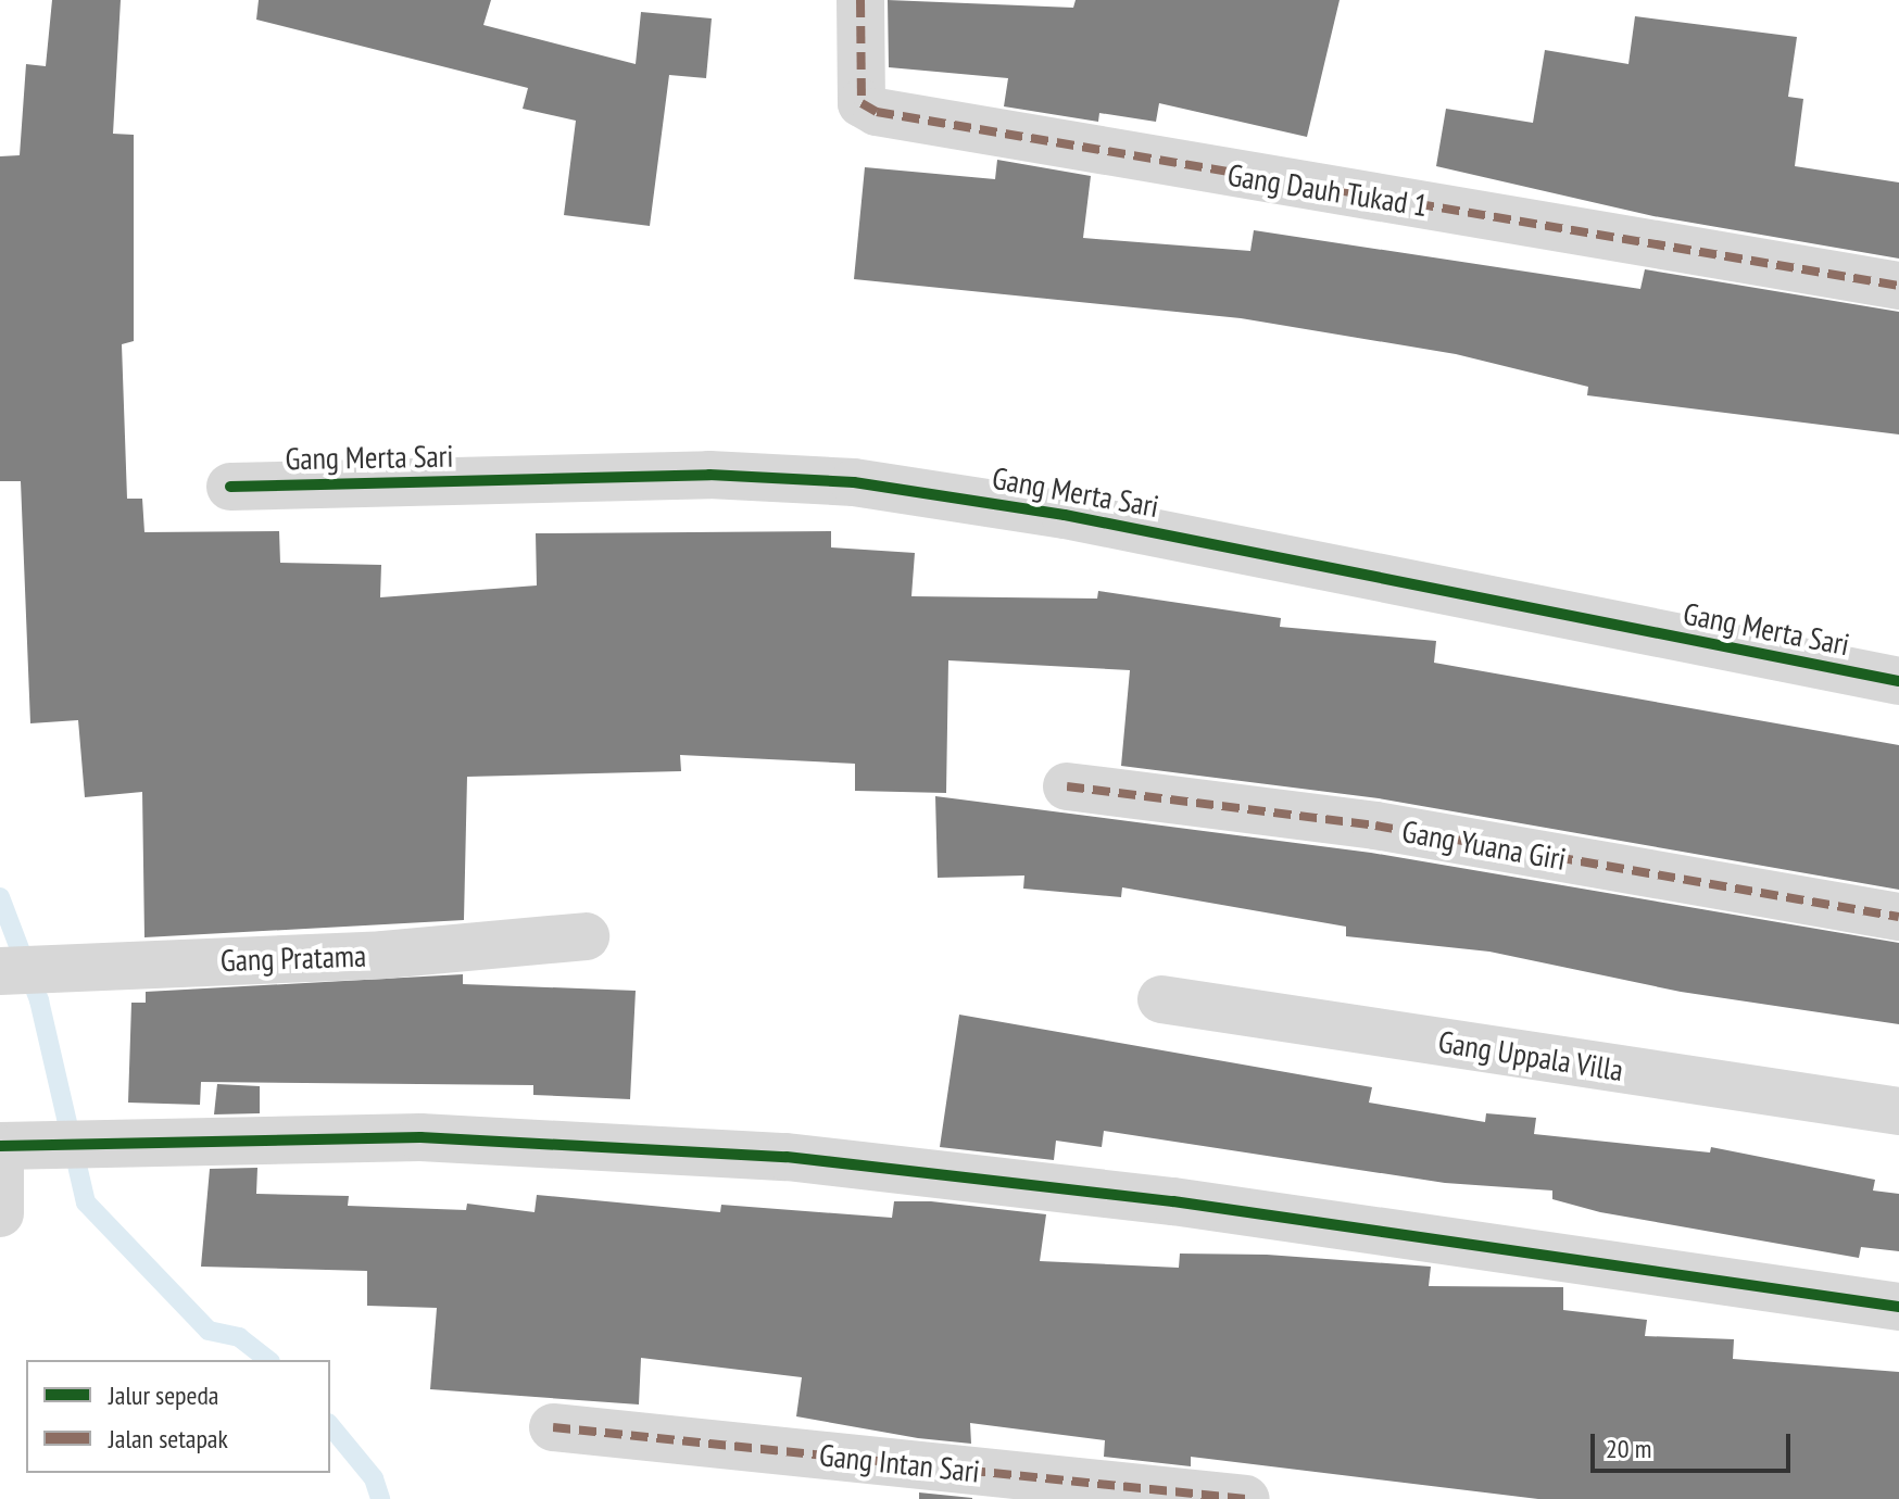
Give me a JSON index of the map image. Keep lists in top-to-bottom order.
{
  "streets": {
    "street": [
      "Gang Dauh Tukad 1",
      "Gang Merta Sari",
      "Gang Yuana Giri",
      "Gang Pratama",
      "Gang Uppala Villa",
      "Gang Intan Sari"
    ]
  },
  "legend": ["Jalur sepeda", "Jalan setapak"],
  "scale_bar": "20 m"
}
